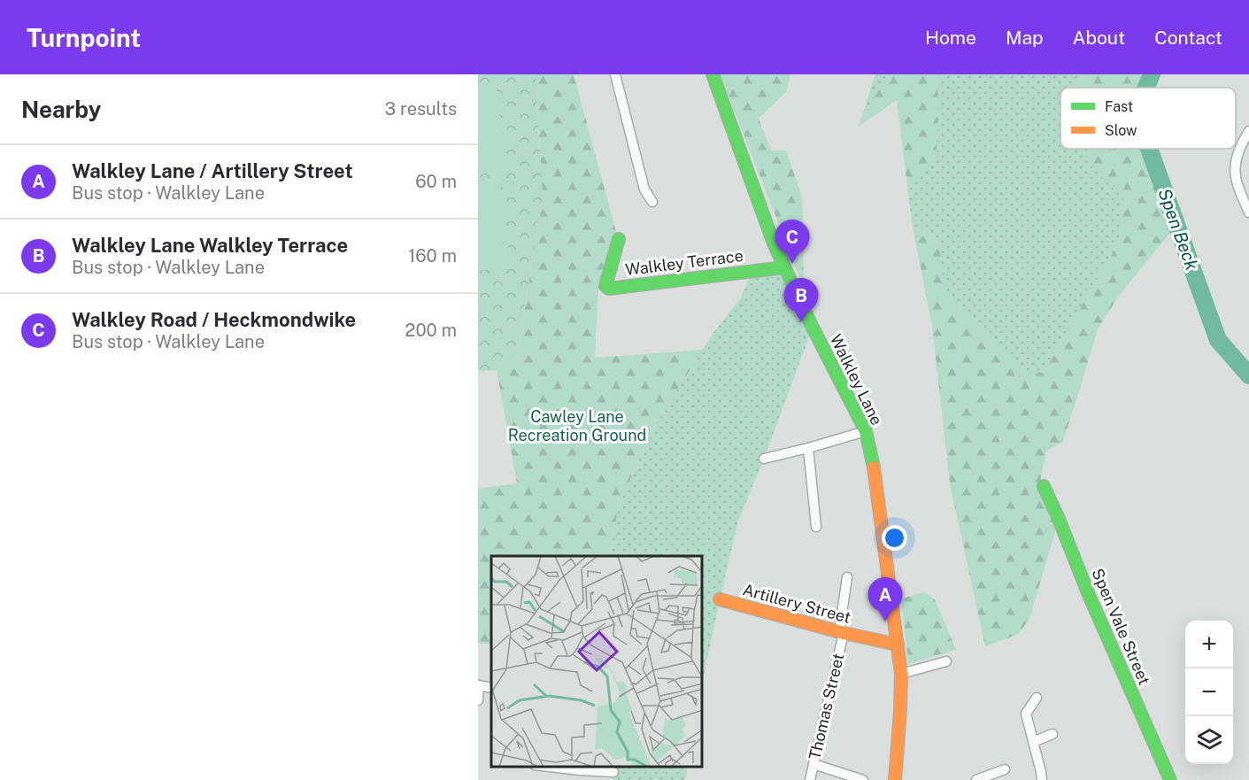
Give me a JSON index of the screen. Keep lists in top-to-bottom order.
{
  "streets": {
    "main road": [
      "Walkley Terrace",
      "Walkley Lane",
      "Artillery Street",
      "Spen Vale Street"
    ],
    "street": ["Thomas Street"]
  },
  "crossings": [
    ["Walkley Terrace", "Walkley Lane"],
    ["Walkley Lane", "Artillery Street"],
    ["Artillery Street", "Thomas Street"]
  ],
  "water": ["Spen Beck"],
  "parks": ["Cawley Lane Recreation Ground"],
  "legend": ["Fast", "Slow"],
  "page": {
    "header": "Turnpoint",
    "nav": [
      "Home",
      "Map",
      "About",
      "Contact"
    ],
    "heading": ["Nearby", "3 results"],
    "list": [
      {
        "mark": "A",
        "name": "Walkley Lane / Artillery Street",
        "note": "Bus stop · Walkley Lane",
        "value": "60 m"
      },
      {
        "mark": "B",
        "name": "Walkley Lane Walkley Terrace",
        "note": "Bus stop · Walkley Lane",
        "value": "160 m"
      },
      {
        "mark": "C",
        "name": "Walkley Road / Heckmondwike",
        "note": "Bus stop · Walkley Lane",
        "value": "200 m"
      }
    ],
    "pins": ["C", "B", "A"],
    "map_buttons": ["+", "−"]
  }
}
